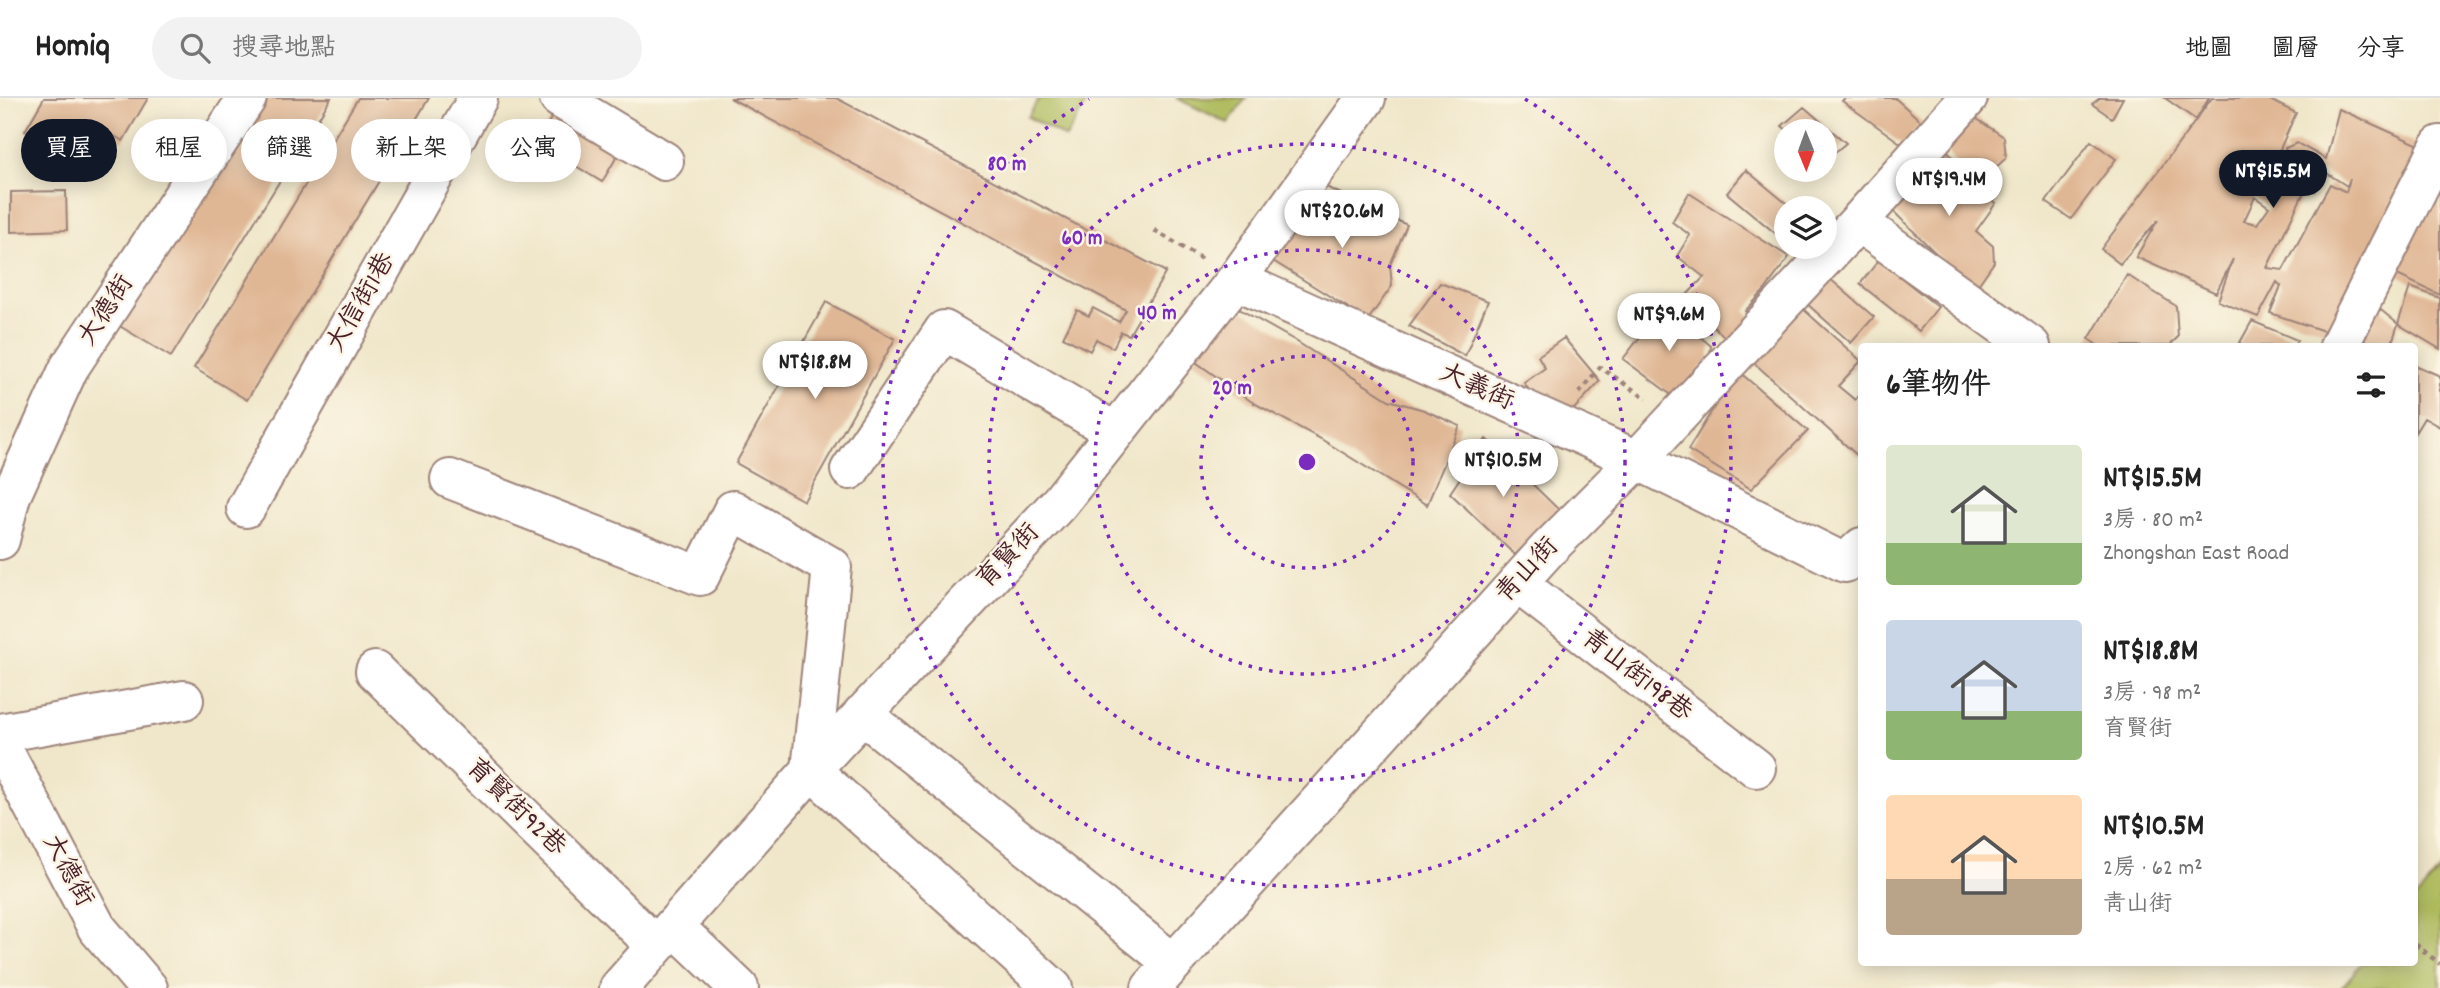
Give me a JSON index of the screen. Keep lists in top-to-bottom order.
{
  "streets": {
    "street": [
      "大信街1巷",
      "大德街",
      "大義街",
      "育賢街",
      "青山街",
      "青山街198巷",
      "育賢街92巷"
    ]
  },
  "crossings": [
    ["大義街", "育賢街"],
    ["大義街", "青山街"],
    ["育賢街", "育賢街92巷"],
    ["青山街", "青山街198巷"]
  ],
  "north": "bottom",
  "page": {
    "header": "Homiq",
    "search": "搜尋地點",
    "nav": ["地圖", "圖層", "分享"],
    "chip": [
      "買屋",
      "租屋",
      "篩選",
      "新上架",
      "公寓"
    ],
    "price": [
      "NT$15.5M",
      "NT$19.4M",
      "NT$20.6M",
      "NT$9.6M",
      "NT$18.8M",
      "NT$10.5M"
    ],
    "heading": "6筆物件",
    "list": [
      {
        "name": "NT$15.5M",
        "note": "3房 · 80 m² · Zhongshan East Road"
      },
      {
        "name": "NT$18.8M",
        "note": "3房 · 98 m² · 育賢街"
      },
      {
        "name": "NT$10.5M",
        "note": "2房 · 62 m² · 青山街"
      }
    ]
  },
  "rings": [
    "80 m",
    "60 m",
    "40 m",
    "20 m"
  ]
}
